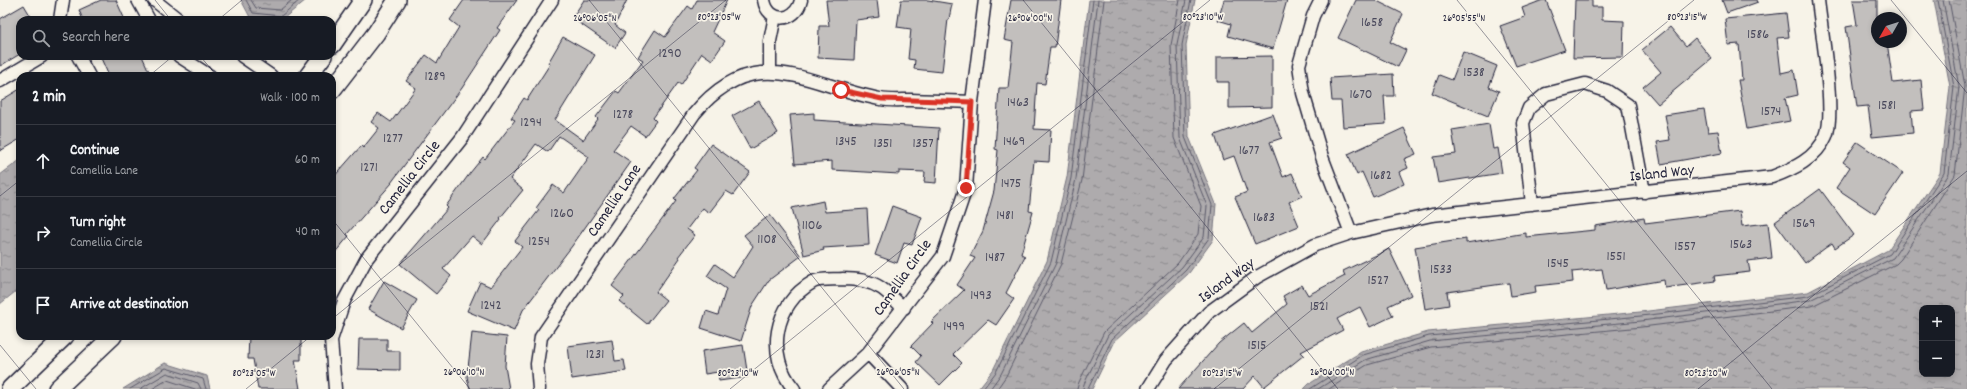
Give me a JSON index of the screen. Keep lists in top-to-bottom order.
{
  "streets": {
    "street": ["Island Way", "Camellia Circle", "Camellia Lane"]
  },
  "crossings": [
    ["Camellia Circle", "Camellia Lane"]
  ],
  "house_numbers": [
    "1658",
    "1586",
    "1290",
    "1538",
    "1289",
    "1670",
    "1463",
    "1581",
    "1574",
    "1278",
    "1294",
    "1277",
    "1345",
    "1469",
    "1351",
    "1357",
    "1677",
    "1271",
    "1682",
    "1475",
    "1260",
    "1481",
    "1683",
    "1569",
    "1106",
    "1108",
    "1254",
    "1563",
    "1557",
    "1551",
    "1487",
    "1545",
    "1533",
    "1527",
    "1493",
    "1242",
    "1521",
    "1499",
    "1515",
    "1231"
  ],
  "north": "bottom left",
  "page": {
    "search": "Search here",
    "heading": ["2 min", "Walk · 100 m"],
    "list": [
      ["Continue", "Camellia Lane", "60 m"],
      ["Turn right", "Camellia Circle", "40 m"],
      "Arrive at destination"
    ],
    "map_buttons": ["+", "−"]
  },
  "coordinates": [
    "80°23'05\"W",
    "80°23'10\"W",
    "80°23'15\"W",
    "26°06'05\"N",
    "26°06'00\"N",
    "26°05'55\"N",
    "26°06'10\"N",
    "80°23'20\"W"
  ]
}
